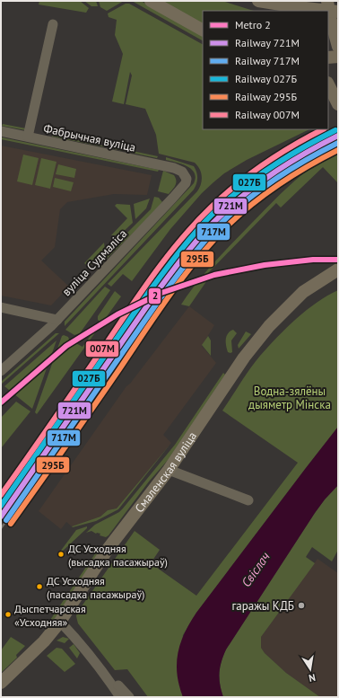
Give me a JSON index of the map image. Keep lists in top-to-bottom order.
{
  "streets": {
    "main road": ["Смаленская вуліца"],
    "street": ["Фабрычная вуліца", "вуліца Судмаліса"]
  },
  "crossings": [
    ["Фабрычная вуліца", "вуліца Судмаліса"]
  ],
  "water": ["Свіслач"],
  "parks": ["Водна-зялёны дыяметр Мінска"],
  "places": [
    "ДС Усходняя (высадка пасажыраў)",
    "ДС Усходняя (пасадка пасажыраў)",
    "гаражы КДБ",
    "Дыспетчарская «Усходняя»"
  ],
  "lines": [
    "rail line 007М",
    "rail line 027Б",
    "rail line 721М",
    "rail line 717М",
    "rail line 295Б",
    "metro line 2"
  ],
  "legend": [
    "Metro 2",
    "Railway 721М",
    "Railway 717М",
    "Railway 027Б",
    "Railway 295Б",
    "Railway 007М"
  ],
  "north": "bottom"
}
